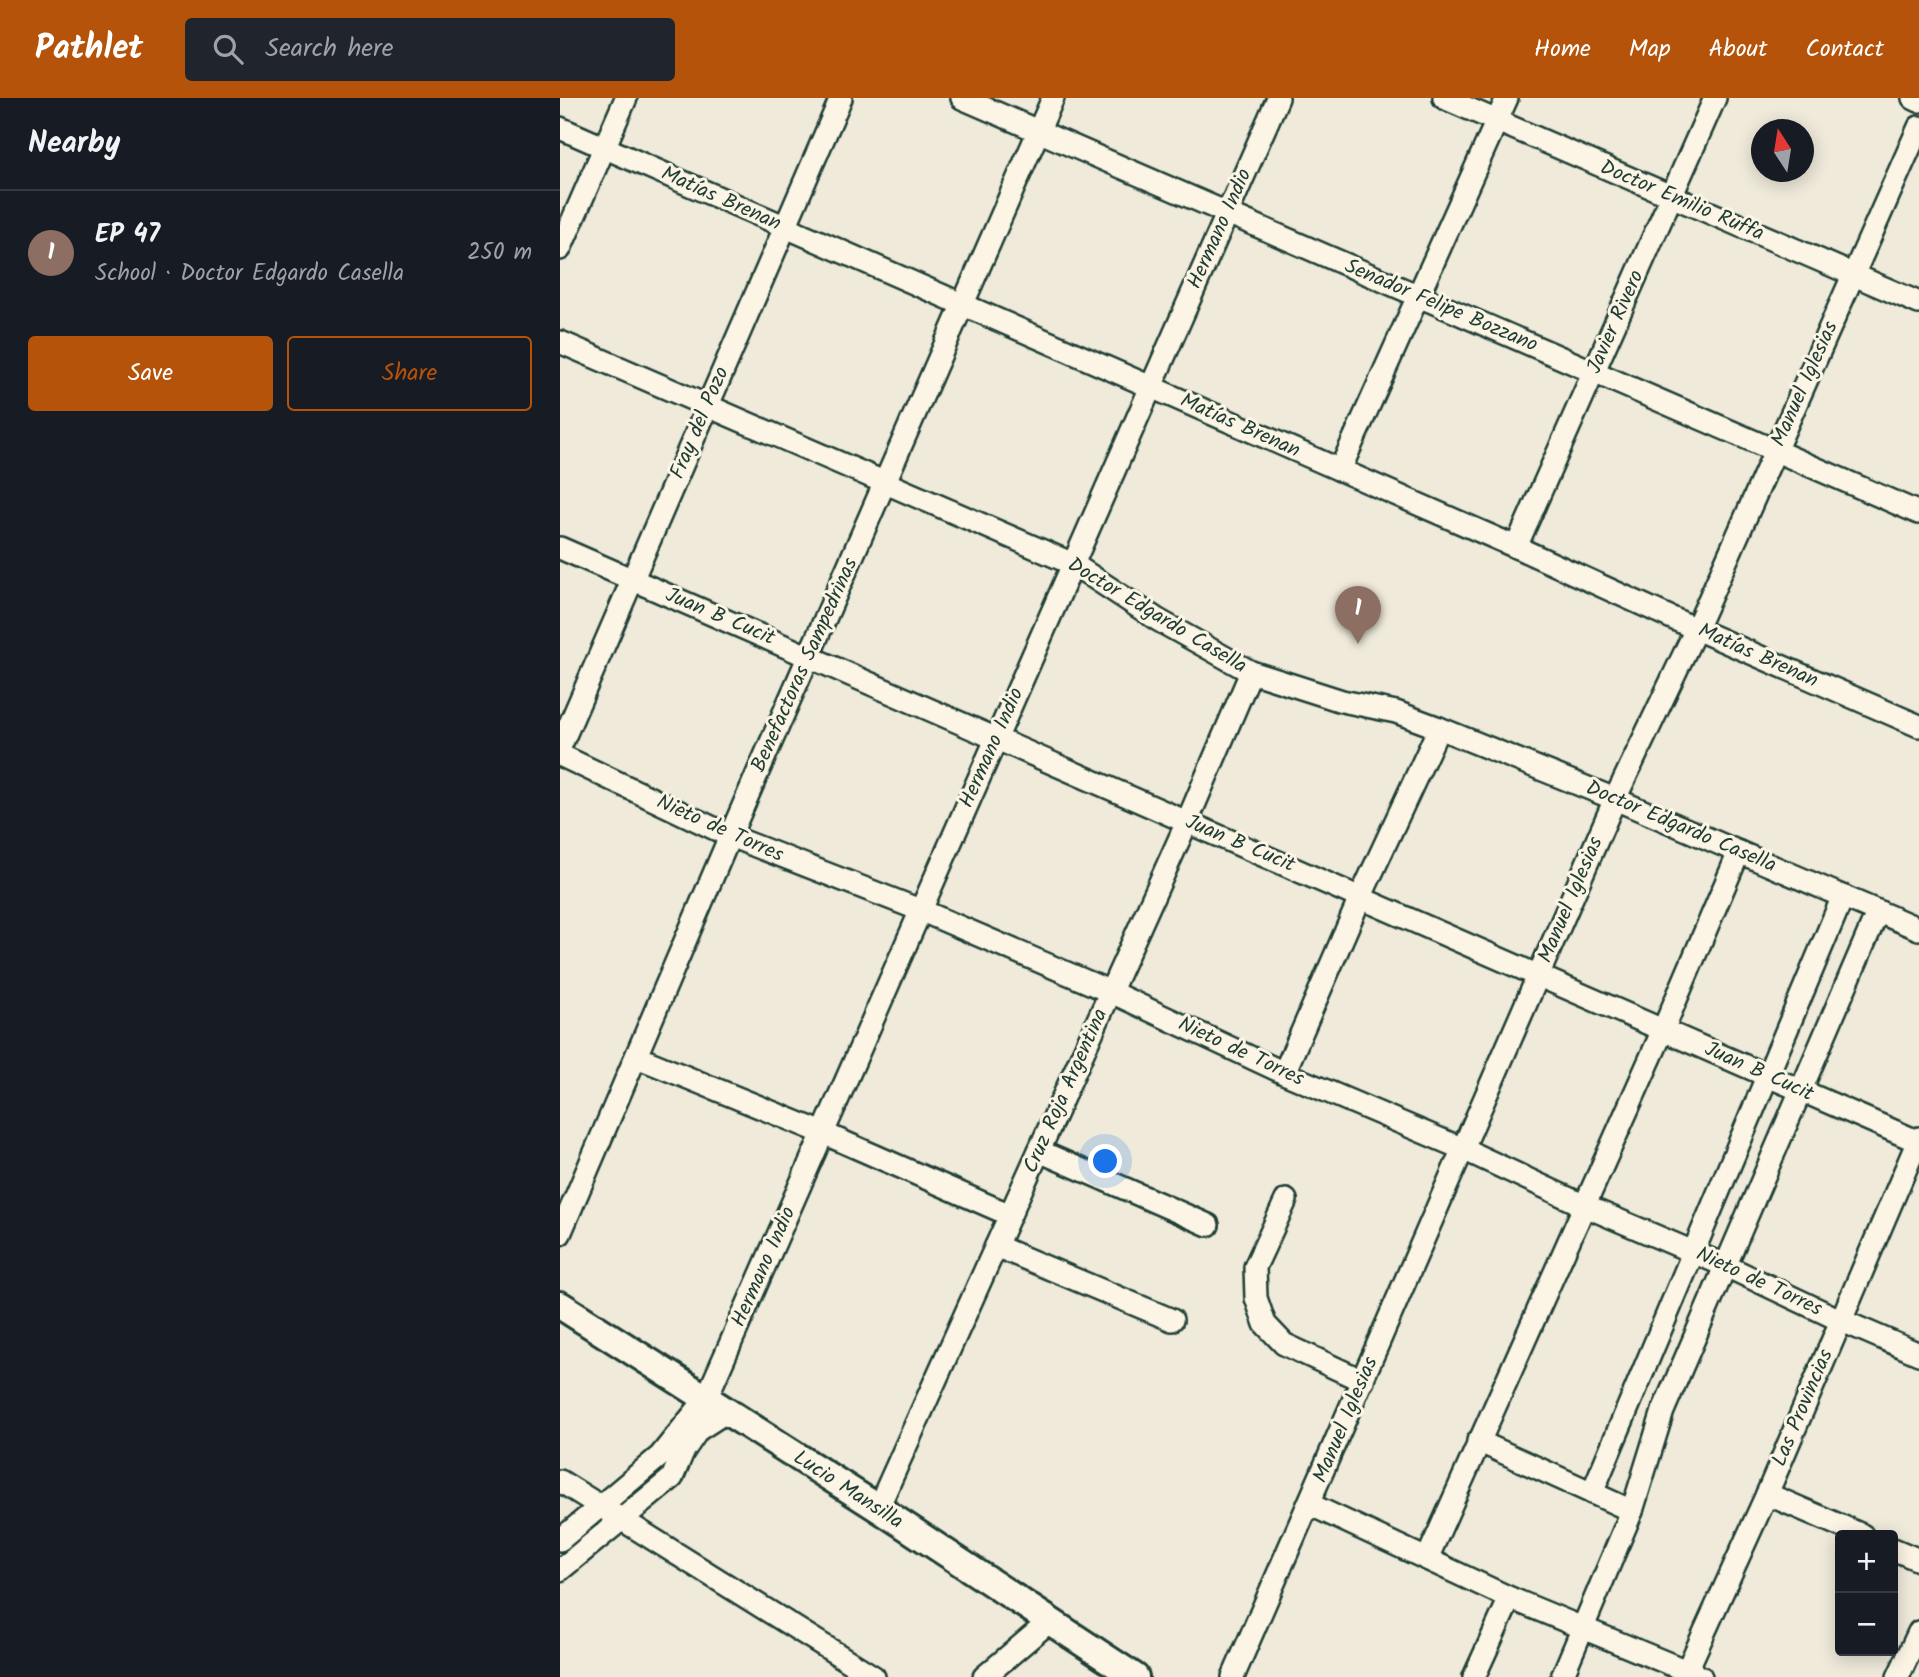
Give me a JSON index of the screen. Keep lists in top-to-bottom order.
{
  "streets": {
    "main road": ["Lucio Mansilla"],
    "street": [
      "Matías Brenan",
      "Doctor Emilio Ruffa",
      "Hermano Indio",
      "Senador Felipe Bozzano",
      "Javier Rivero",
      "Manuel Iglesias",
      "Fray del Pozo",
      "Doctor Edgardo Casella",
      "Juan B Cucit",
      "Benefactoras Sampedrinas",
      "Nieto de Torres",
      "Cruz Roja Argentina",
      "Las Provincias"
    ]
  },
  "crossings": [
    ["Matías Brenan", "Hermano Indio"],
    ["Matías Brenan", "Javier Rivero"],
    ["Matías Brenan", "Manuel Iglesias"],
    ["Matías Brenan", "Fray del Pozo"],
    ["Matías Brenan", "Benefactoras Sampedrinas"],
    ["Doctor Emilio Ruffa", "Javier Rivero"],
    ["Doctor Emilio Ruffa", "Manuel Iglesias"],
    ["Hermano Indio", "Senador Felipe Bozzano"],
    ["Hermano Indio", "Doctor Edgardo Casella"],
    ["Hermano Indio", "Juan B Cucit"],
    ["Hermano Indio", "Nieto de Torres"],
    ["Hermano Indio", "Lucio Mansilla"],
    ["Senador Felipe Bozzano", "Javier Rivero"],
    ["Senador Felipe Bozzano", "Manuel Iglesias"],
    ["Senador Felipe Bozzano", "Benefactoras Sampedrinas"],
    ["Manuel Iglesias", "Doctor Edgardo Casella"],
    ["Manuel Iglesias", "Juan B Cucit"],
    ["Manuel Iglesias", "Nieto de Torres"],
    ["Fray del Pozo", "Doctor Edgardo Casella"],
    ["Fray del Pozo", "Juan B Cucit"],
    ["Doctor Edgardo Casella", "Benefactoras Sampedrinas"],
    ["Doctor Edgardo Casella", "Cruz Roja Argentina"],
    ["Juan B Cucit", "Benefactoras Sampedrinas"],
    ["Juan B Cucit", "Cruz Roja Argentina"],
    ["Juan B Cucit", "Las Provincias"],
    ["Benefactoras Sampedrinas", "Nieto de Torres"],
    ["Nieto de Torres", "Cruz Roja Argentina"],
    ["Nieto de Torres", "Las Provincias"],
    ["Cruz Roja Argentina", "Lucio Mansilla"]
  ],
  "north": "top",
  "page": {
    "header": "Pathlet",
    "search": "Search here",
    "nav": [
      "Home",
      "Map",
      "About",
      "Contact"
    ],
    "heading": "Nearby",
    "list": [
      {
        "mark": "1",
        "name": "EP 47",
        "note": "School · Doctor Edgardo Casella",
        "value": "250 m"
      }
    ],
    "buttons": ["Save", "Share"],
    "pins": "1",
    "map_buttons": ["+", "−"]
  }
}
